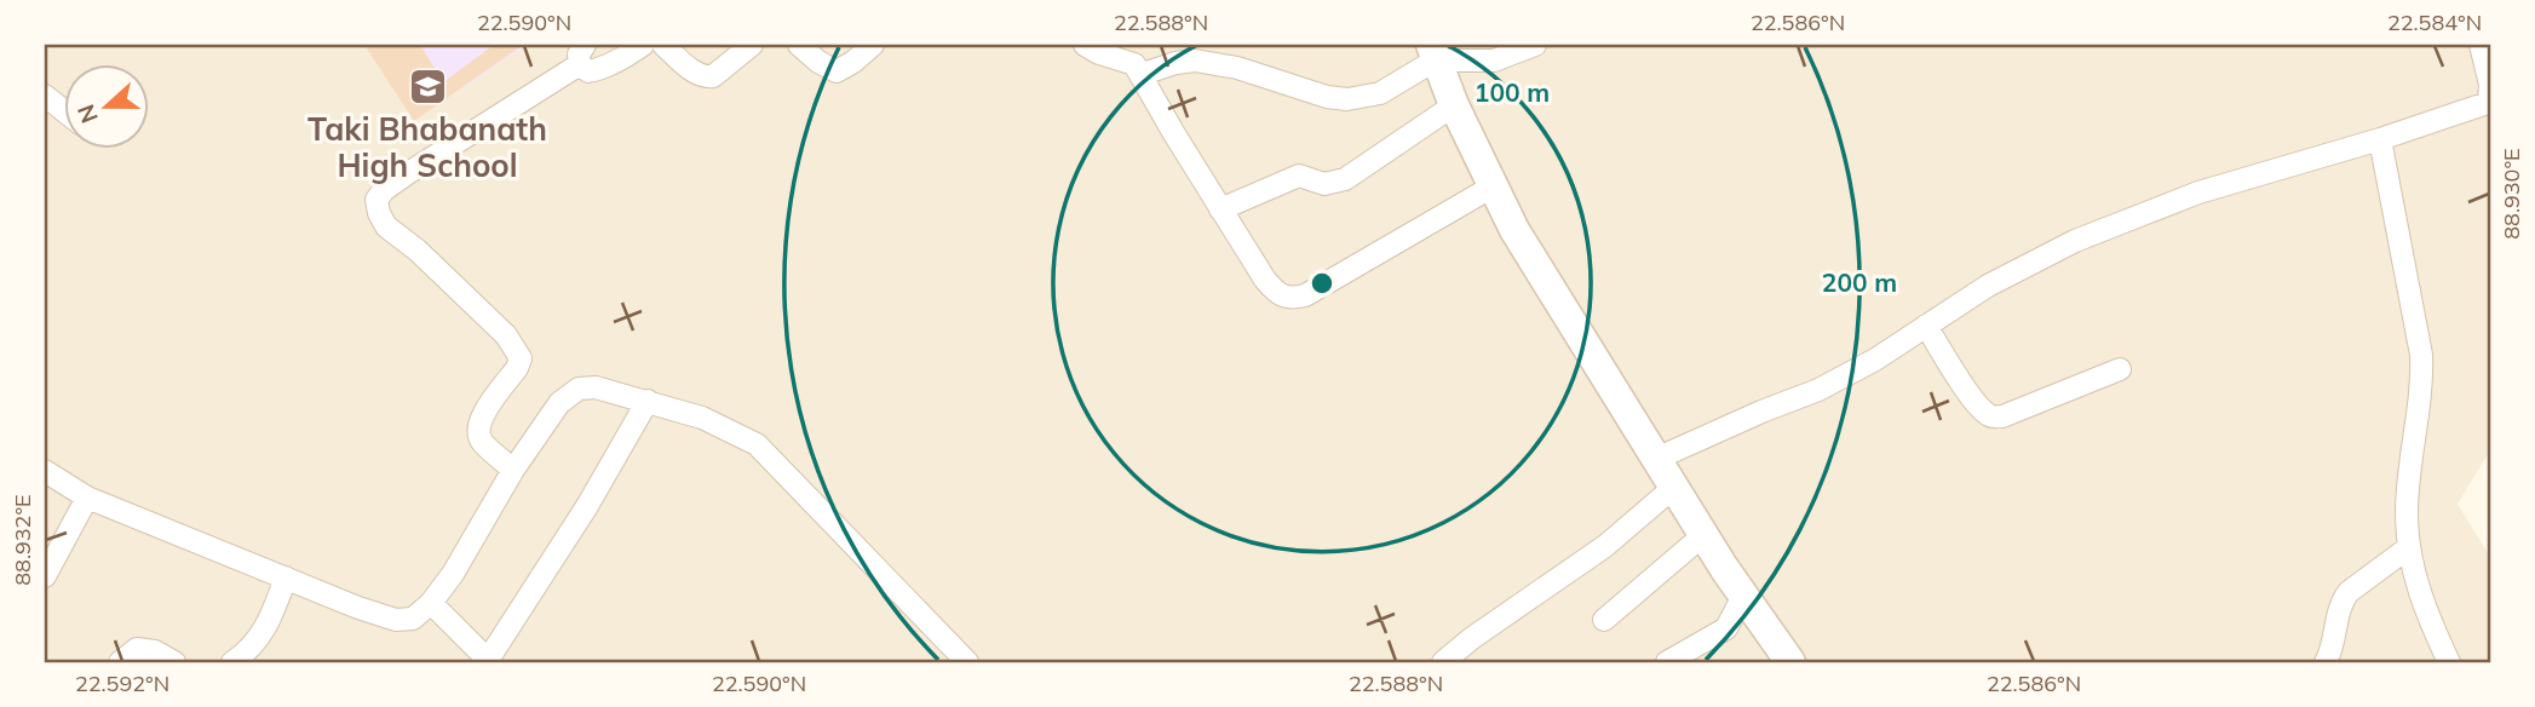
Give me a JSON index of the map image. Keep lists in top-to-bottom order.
{
  "places": {
    "school or university": ["Taki Bhabanath High School"]
  },
  "north": "left",
  "coordinates": [
    "22.590°N",
    "22.588°N",
    "22.586°N",
    "22.584°N",
    "88.930°E",
    "88.932°E",
    "22.592°N"
  ],
  "rings": ["100 m", "200 m"]
}
